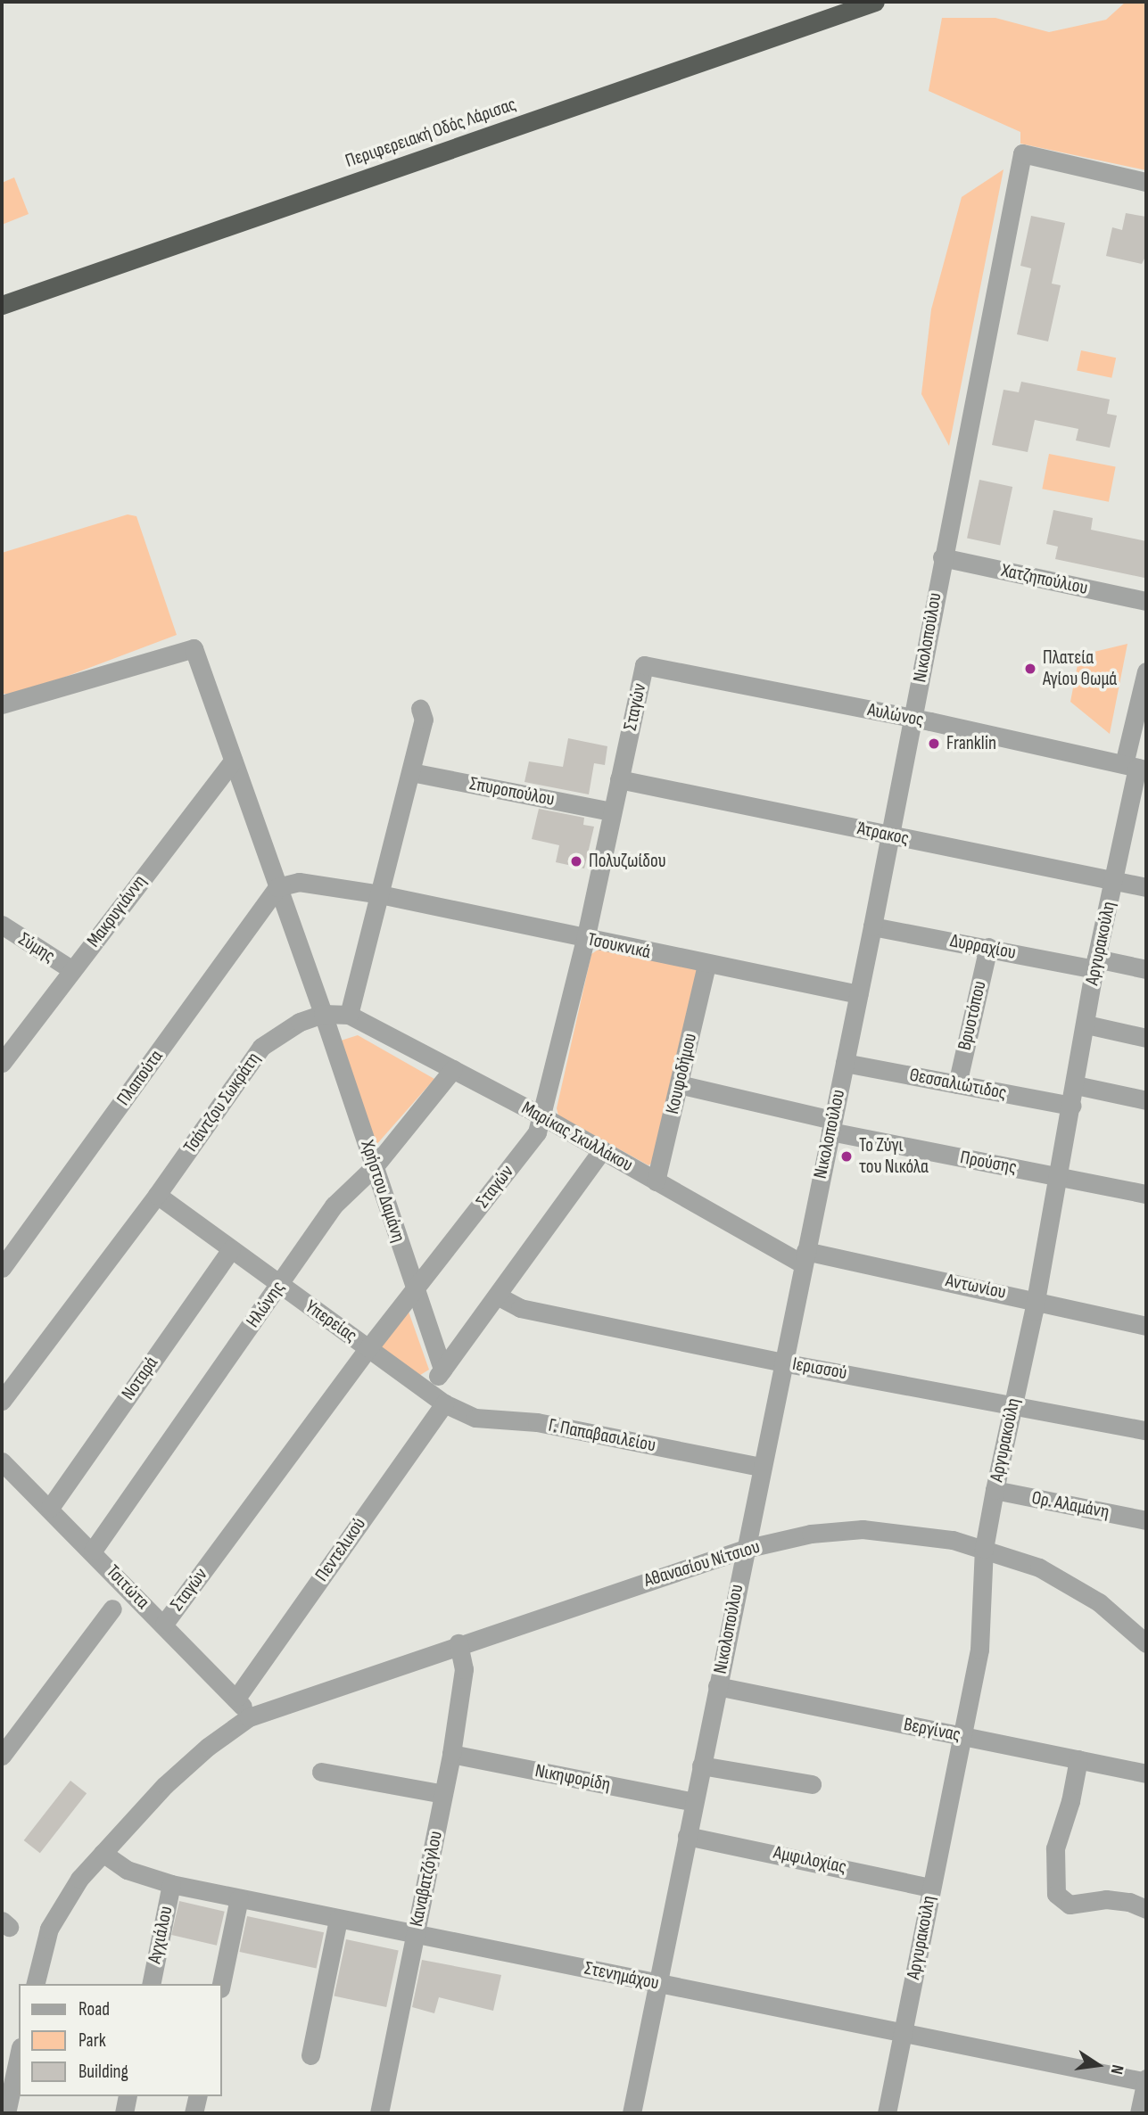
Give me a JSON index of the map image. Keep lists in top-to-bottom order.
{
  "streets": {
    "highway": ["Περιφερειακή Οδός Λάρισας"],
    "street": [
      "Χατζηπούλιου",
      "Νικολοπούλου",
      "Σταγών",
      "Αυλώνος",
      "Σπυροπούλου",
      "Άτρακος",
      "Μακρυγιάννη",
      "Αργυρακούλη",
      "Τσουκνικά",
      "Δυρραχίου",
      "Σύμης",
      "Βρυοτόπου",
      "Κουφοδήμου",
      "Πλαπούτα",
      "Θεσσαλιώτιδος",
      "Τσάντζου Σωκράτη",
      "Μαρίκας Σκυλλάκου",
      "Προύσης",
      "Χρήστου Δαμάνη",
      "Αντωνίου",
      "Ηλώνης",
      "Υπερείας",
      "Ιερισσού",
      "Νοταρά",
      "Γ. Παπαβασιλείου",
      "Ορ. Αλαμάνη",
      "Πεντελικού",
      "Αθανασίου Νίτσιου",
      "Τσιτώτα",
      "Βεργίνας",
      "Νικηφορίδη",
      "Αμφιλοχίας",
      "Καναβατζόγλου",
      "Αγχιάλου",
      "Στενημάχου"
    ]
  },
  "crossings": [
    ["Χατζηπούλιου", "Νικολοπούλου"],
    ["Νικολοπούλου", "Αυλώνος"],
    ["Νικολοπούλου", "Άτρακος"],
    ["Νικολοπούλου", "Τσουκνικά"],
    ["Νικολοπούλου", "Δυρραχίου"],
    ["Νικολοπούλου", "Θεσσαλιώτιδος"],
    ["Νικολοπούλου", "Μαρίκας Σκυλλάκου"],
    ["Νικολοπούλου", "Προύσης"],
    ["Νικολοπούλου", "Αντωνίου"],
    ["Νικολοπούλου", "Ιερισσού"],
    ["Νικολοπούλου", "Γ. Παπαβασιλείου"],
    ["Νικολοπούλου", "Αθανασίου Νίτσιου"],
    ["Νικολοπούλου", "Βεργίνας"],
    ["Νικολοπούλου", "Νικηφορίδη"],
    ["Νικολοπούλου", "Αμφιλοχίας"],
    ["Νικολοπούλου", "Στενημάχου"],
    ["Σταγών", "Αυλώνος"],
    ["Σταγών", "Σπυροπούλου"],
    ["Σταγών", "Άτρακος"],
    ["Σταγών", "Τσουκνικά"],
    ["Σταγών", "Μαρίκας Σκυλλάκου"],
    ["Σταγών", "Χρήστου Δαμάνη"],
    ["Σταγών", "Υπερείας"],
    ["Σταγών", "Τσιτώτα"],
    ["Αυλώνος", "Αργυρακούλη"],
    ["Άτρακος", "Αργυρακούλη"],
    ["Μακρυγιάννη", "Σύμης"],
    ["Μακρυγιάννη", "Χρήστου Δαμάνη"],
    ["Αργυρακούλη", "Δυρραχίου"],
    ["Αργυρακούλη", "Θεσσαλιώτιδος"],
    ["Αργυρακούλη", "Προύσης"],
    ["Αργυρακούλη", "Αντωνίου"],
    ["Αργυρακούλη", "Ιερισσού"],
    ["Αργυρακούλη", "Ορ. Αλαμάνη"],
    ["Αργυρακούλη", "Αθανασίου Νίτσιου"],
    ["Αργυρακούλη", "Βεργίνας"],
    ["Αργυρακούλη", "Αμφιλοχίας"],
    ["Αργυρακούλη", "Στενημάχου"],
    ["Τσουκνικά", "Κουφοδήμου"],
    ["Τσουκνικά", "Πλαπούτα"],
    ["Τσουκνικά", "Χρήστου Δαμάνη"],
    ["Δυρραχίου", "Βρυοτόπου"],
    ["Βρυοτόπου", "Θεσσαλιώτιδος"],
    ["Κουφοδήμου", "Μαρίκας Σκυλλάκου"],
    ["Κουφοδήμου", "Προύσης"],
    ["Πλαπούτα", "Χρήστου Δαμάνη"],
    ["Τσάντζου Σωκράτη", "Μαρίκας Σκυλλάκου"],
    ["Τσάντζου Σωκράτη", "Χρήστου Δαμάνη"],
    ["Τσάντζου Σωκράτη", "Υπερείας"],
    ["Μαρίκας Σκυλλάκου", "Αντωνίου"],
    ["Μαρίκας Σκυλλάκου", "Ηλώνης"],
    ["Χρήστου Δαμάνη", "Ηλώνης"],
    ["Ηλώνης", "Υπερείας"],
    ["Ηλώνης", "Τσιτώτα"],
    ["Υπερείας", "Νοταρά"],
    ["Υπερείας", "Γ. Παπαβασιλείου"],
    ["Υπερείας", "Πεντελικού"],
    ["Νοταρά", "Τσιτώτα"],
    ["Γ. Παπαβασιλείου", "Πεντελικού"],
    ["Πεντελικού", "Τσιτώτα"],
    ["Αθανασίου Νίτσιου", "Τσιτώτα"],
    ["Αθανασίου Νίτσιου", "Καναβατζόγλου"],
    ["Νικηφορίδη", "Καναβατζόγλου"],
    ["Καναβατζόγλου", "Στενημάχου"],
    ["Αγχιάλου", "Στενημάχου"]
  ],
  "places": [
    "Πλατεία Αγίου Θωμά",
    "Franklin",
    "Πολυζωίδου",
    "Το Ζύγι του Νικόλα"
  ],
  "legend": ["Road", "Park", "Building"],
  "north": "right"
}
